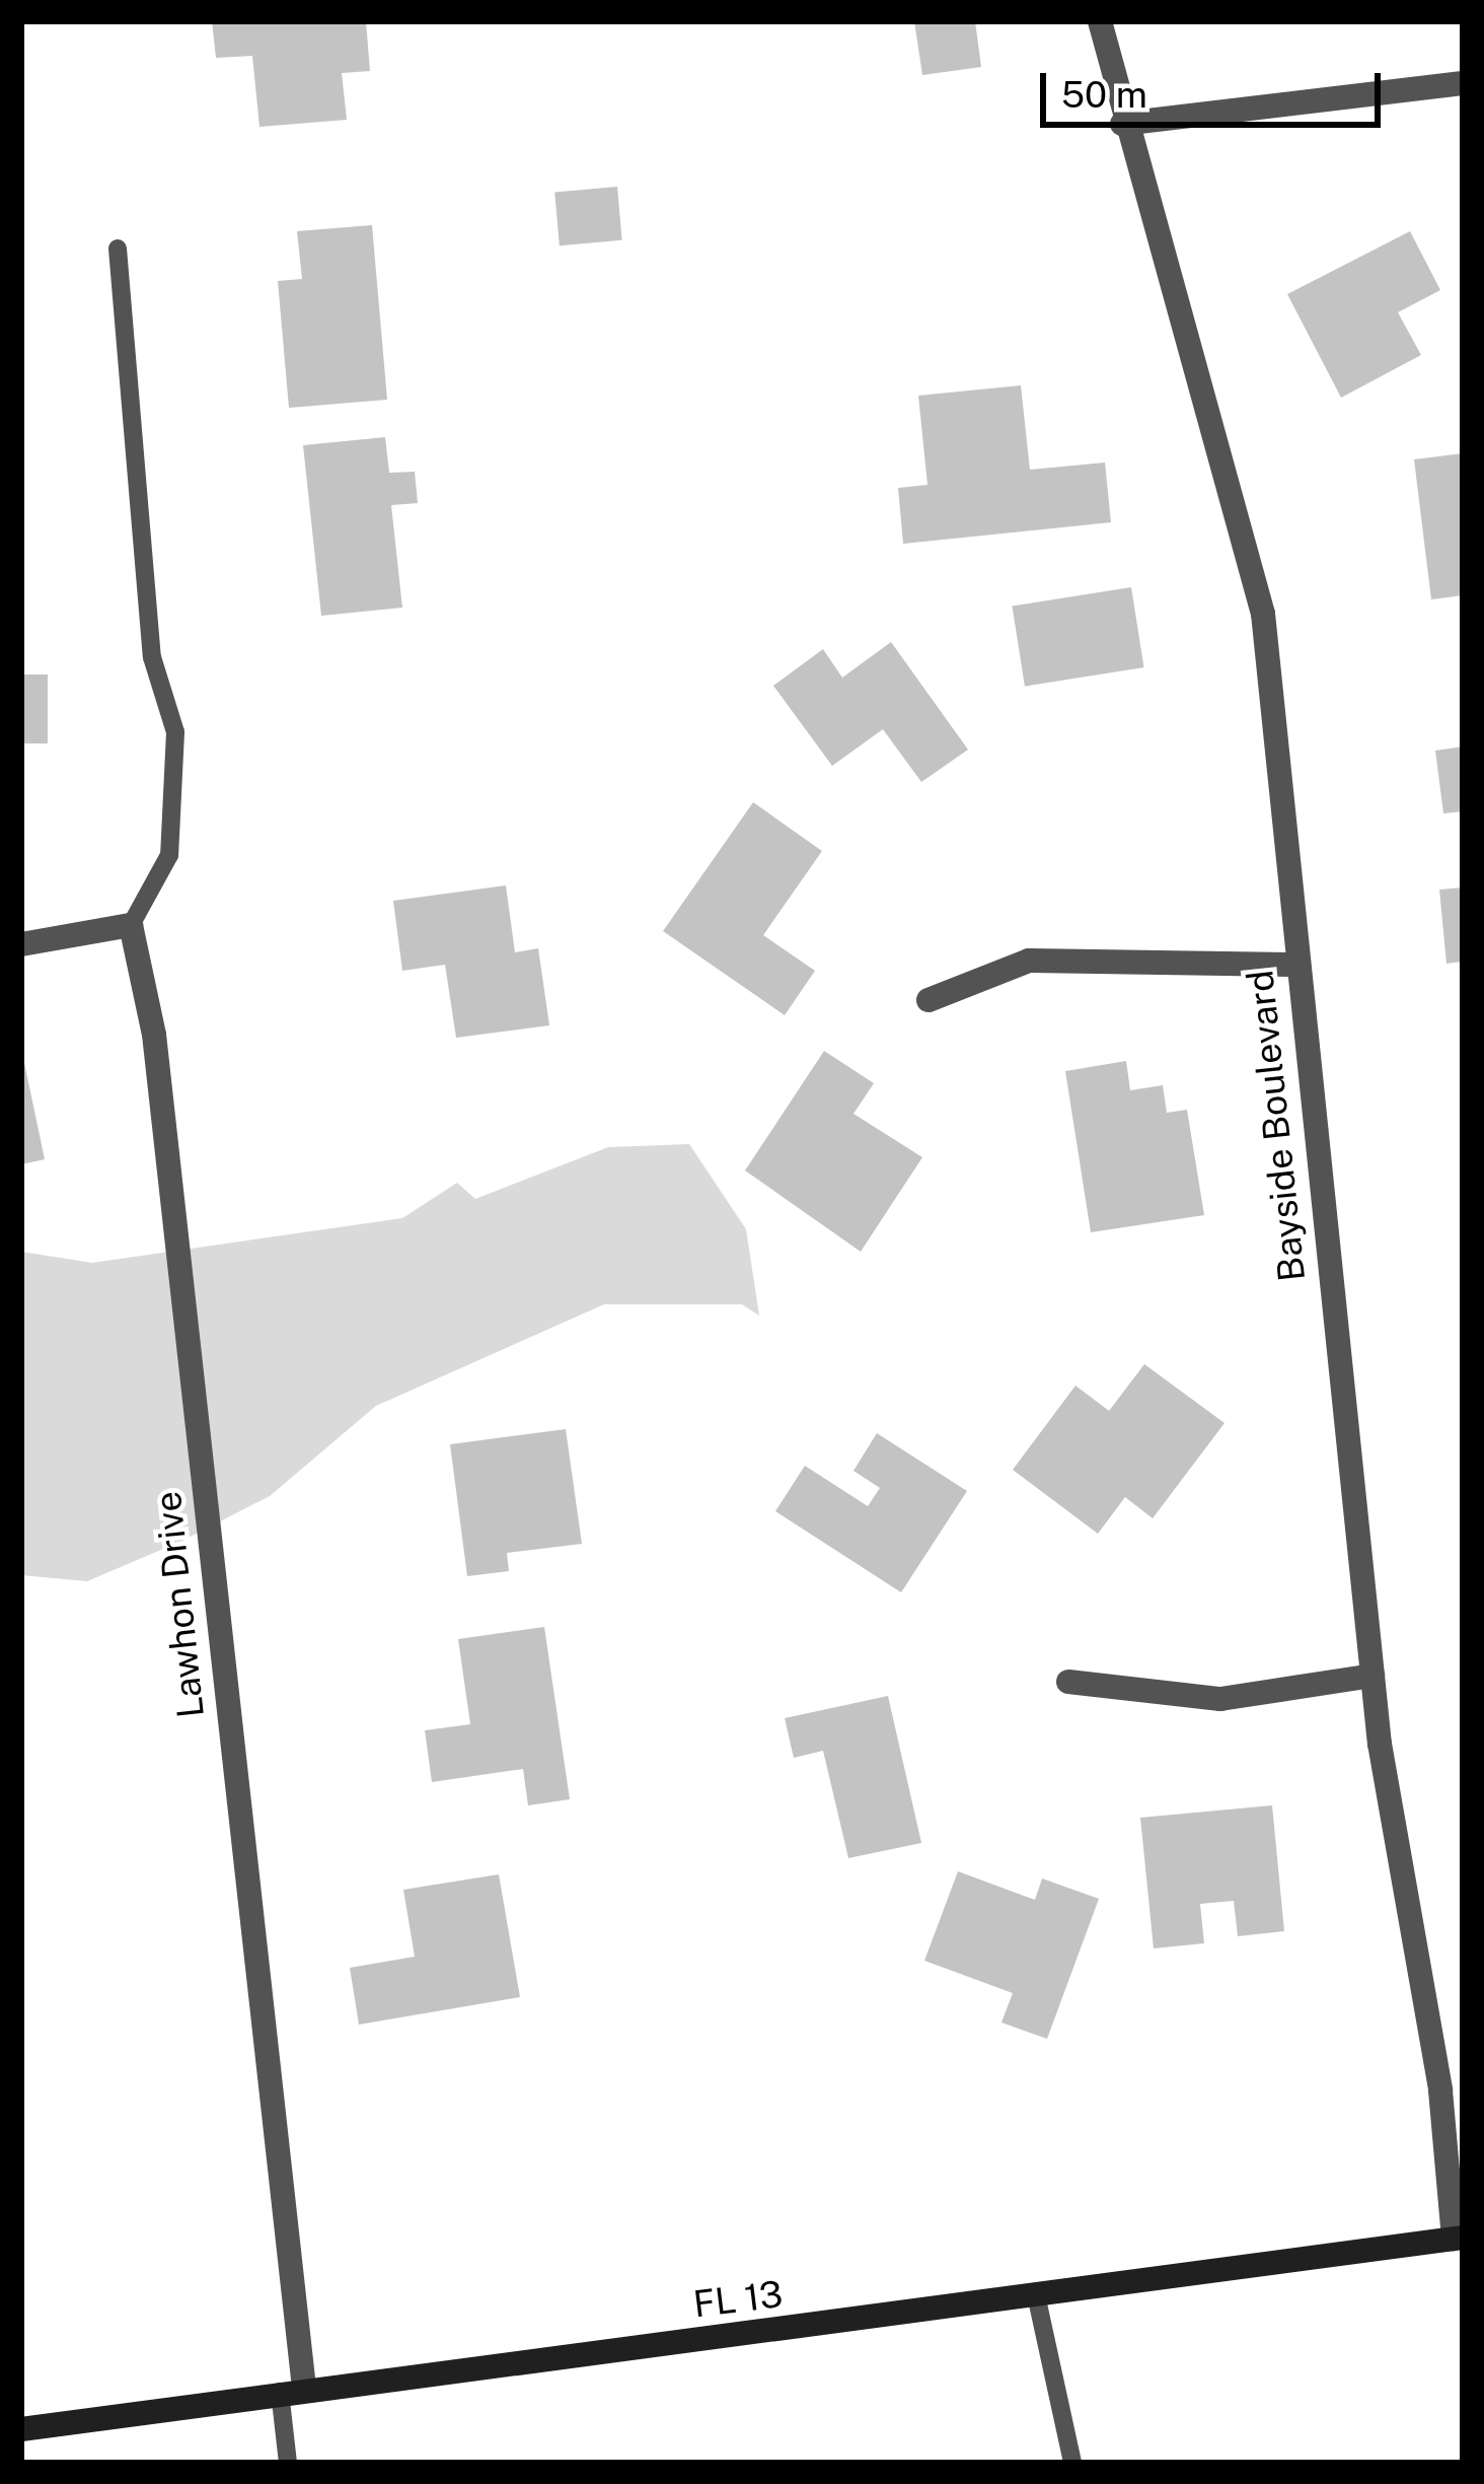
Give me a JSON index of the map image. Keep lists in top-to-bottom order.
{
  "streets": {
    "main road": ["FL 13"],
    "street": ["Bayside Boulevard", "Lawhon Drive"]
  },
  "crossings": [
    ["Bayside Boulevard", "FL 13"],
    ["Lawhon Drive", "FL 13"]
  ],
  "scale_bar": "50 m"
}
